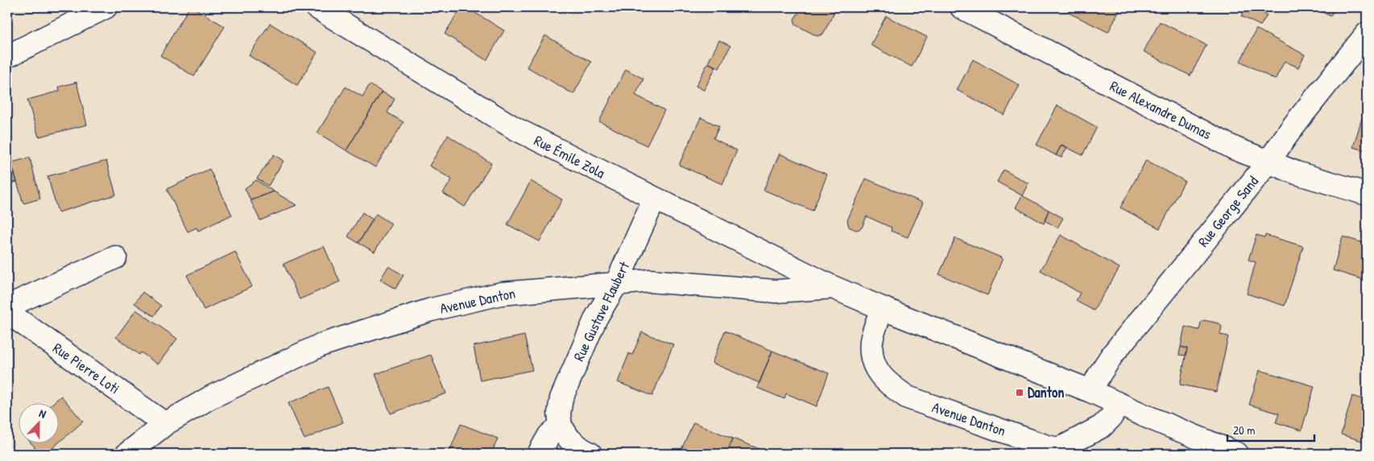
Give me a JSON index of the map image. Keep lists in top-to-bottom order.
{
  "streets": {
    "street": [
      "Rue Alexandre Dumas",
      "Rue Émile Zola",
      "Rue George Sand",
      "Avenue Danton",
      "Rue Gustave Flaubert",
      "Rue Pierre Loti"
    ]
  },
  "crossings": [
    ["Rue Alexandre Dumas", "Rue George Sand"],
    ["Rue Émile Zola", "Avenue Danton"],
    ["Rue Émile Zola", "Rue Gustave Flaubert"],
    ["Rue George Sand", "Avenue Danton"],
    ["Avenue Danton", "Rue Gustave Flaubert"],
    ["Avenue Danton", "Rue Pierre Loti"]
  ],
  "places": {
    "transit": ["Danton"]
  },
  "scale_bar": "20 m",
  "north": "top"
}
